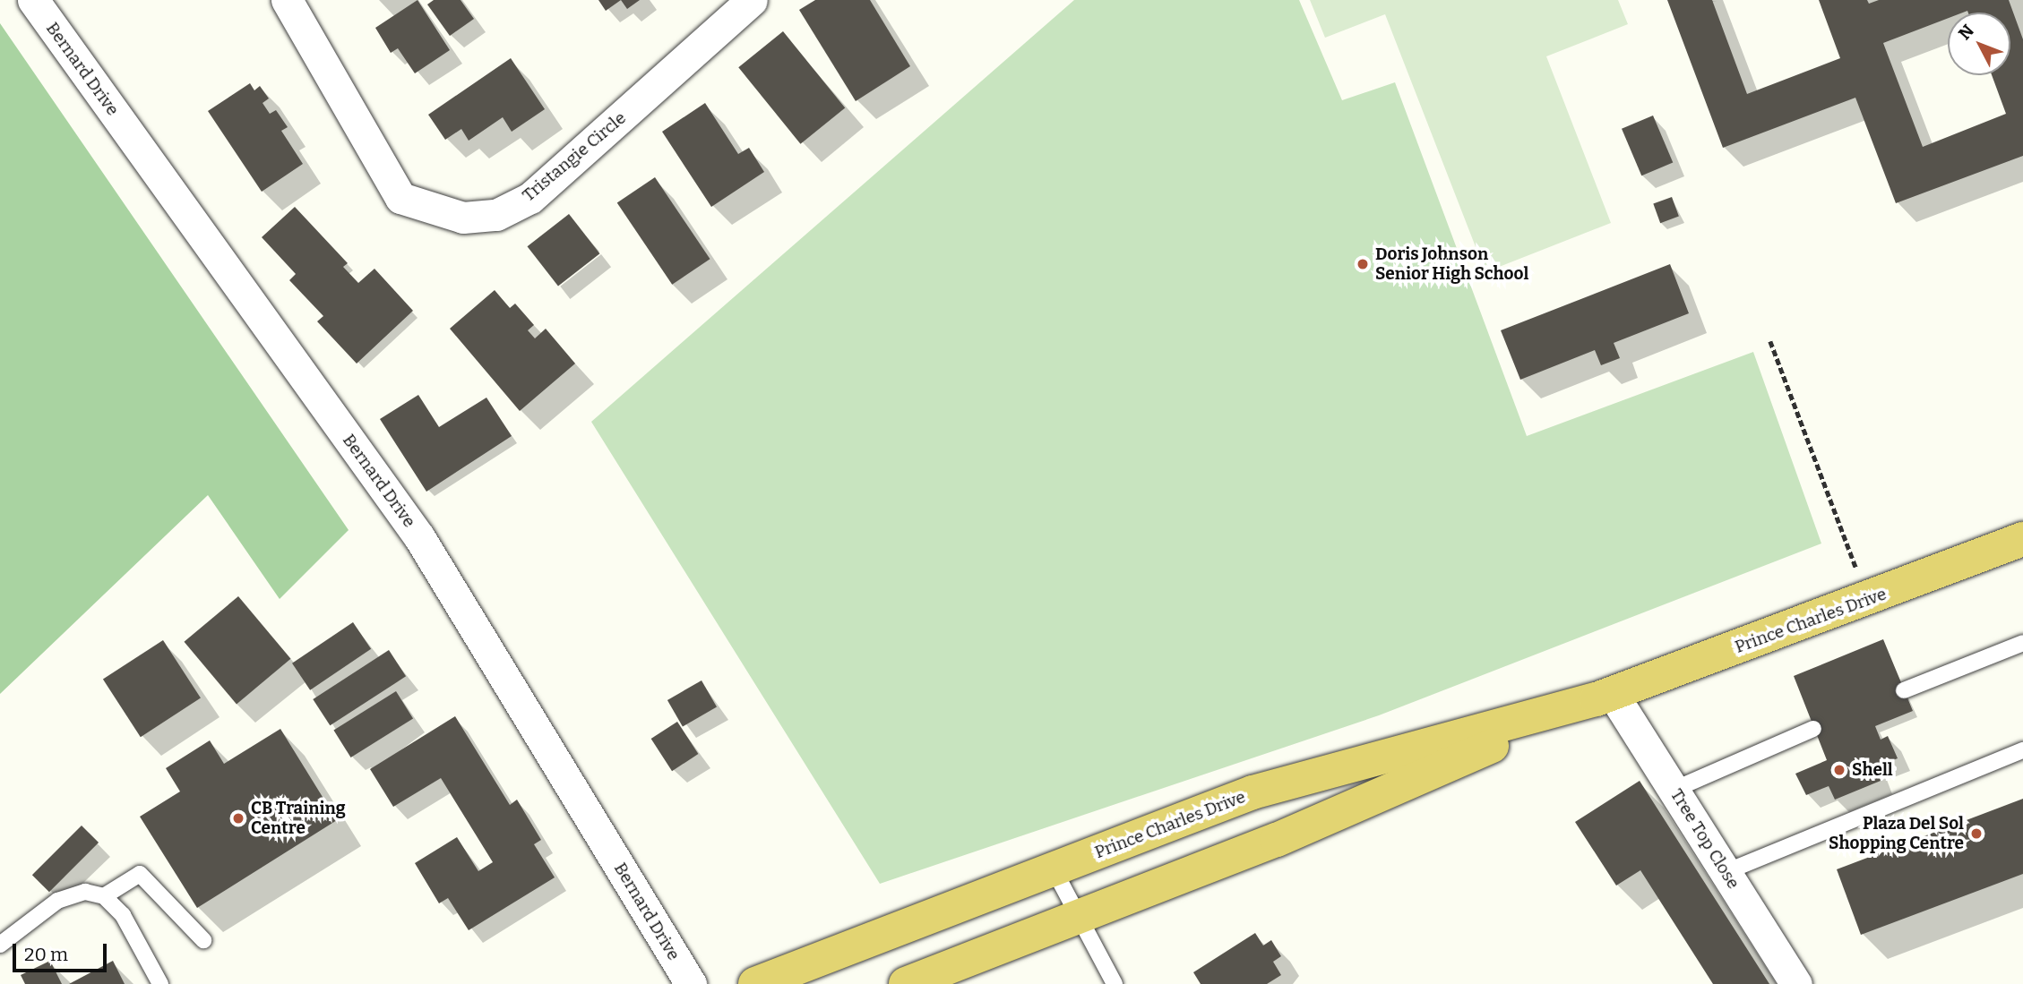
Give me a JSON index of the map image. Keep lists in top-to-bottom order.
{
  "streets": {
    "highway": ["Prince Charles Drive"],
    "street": ["Bernard Drive", "Tristangie Circle", "Tree Top Close"]
  },
  "crossings": [
    ["Prince Charles Drive", "Tree Top Close"]
  ],
  "places": [
    "Doris Johnson Senior High School",
    "Shell",
    "CB Training Centre",
    "Plaza Del Sol Shopping Centre"
  ],
  "scale_bar": "20 m",
  "north": "top left"
}
